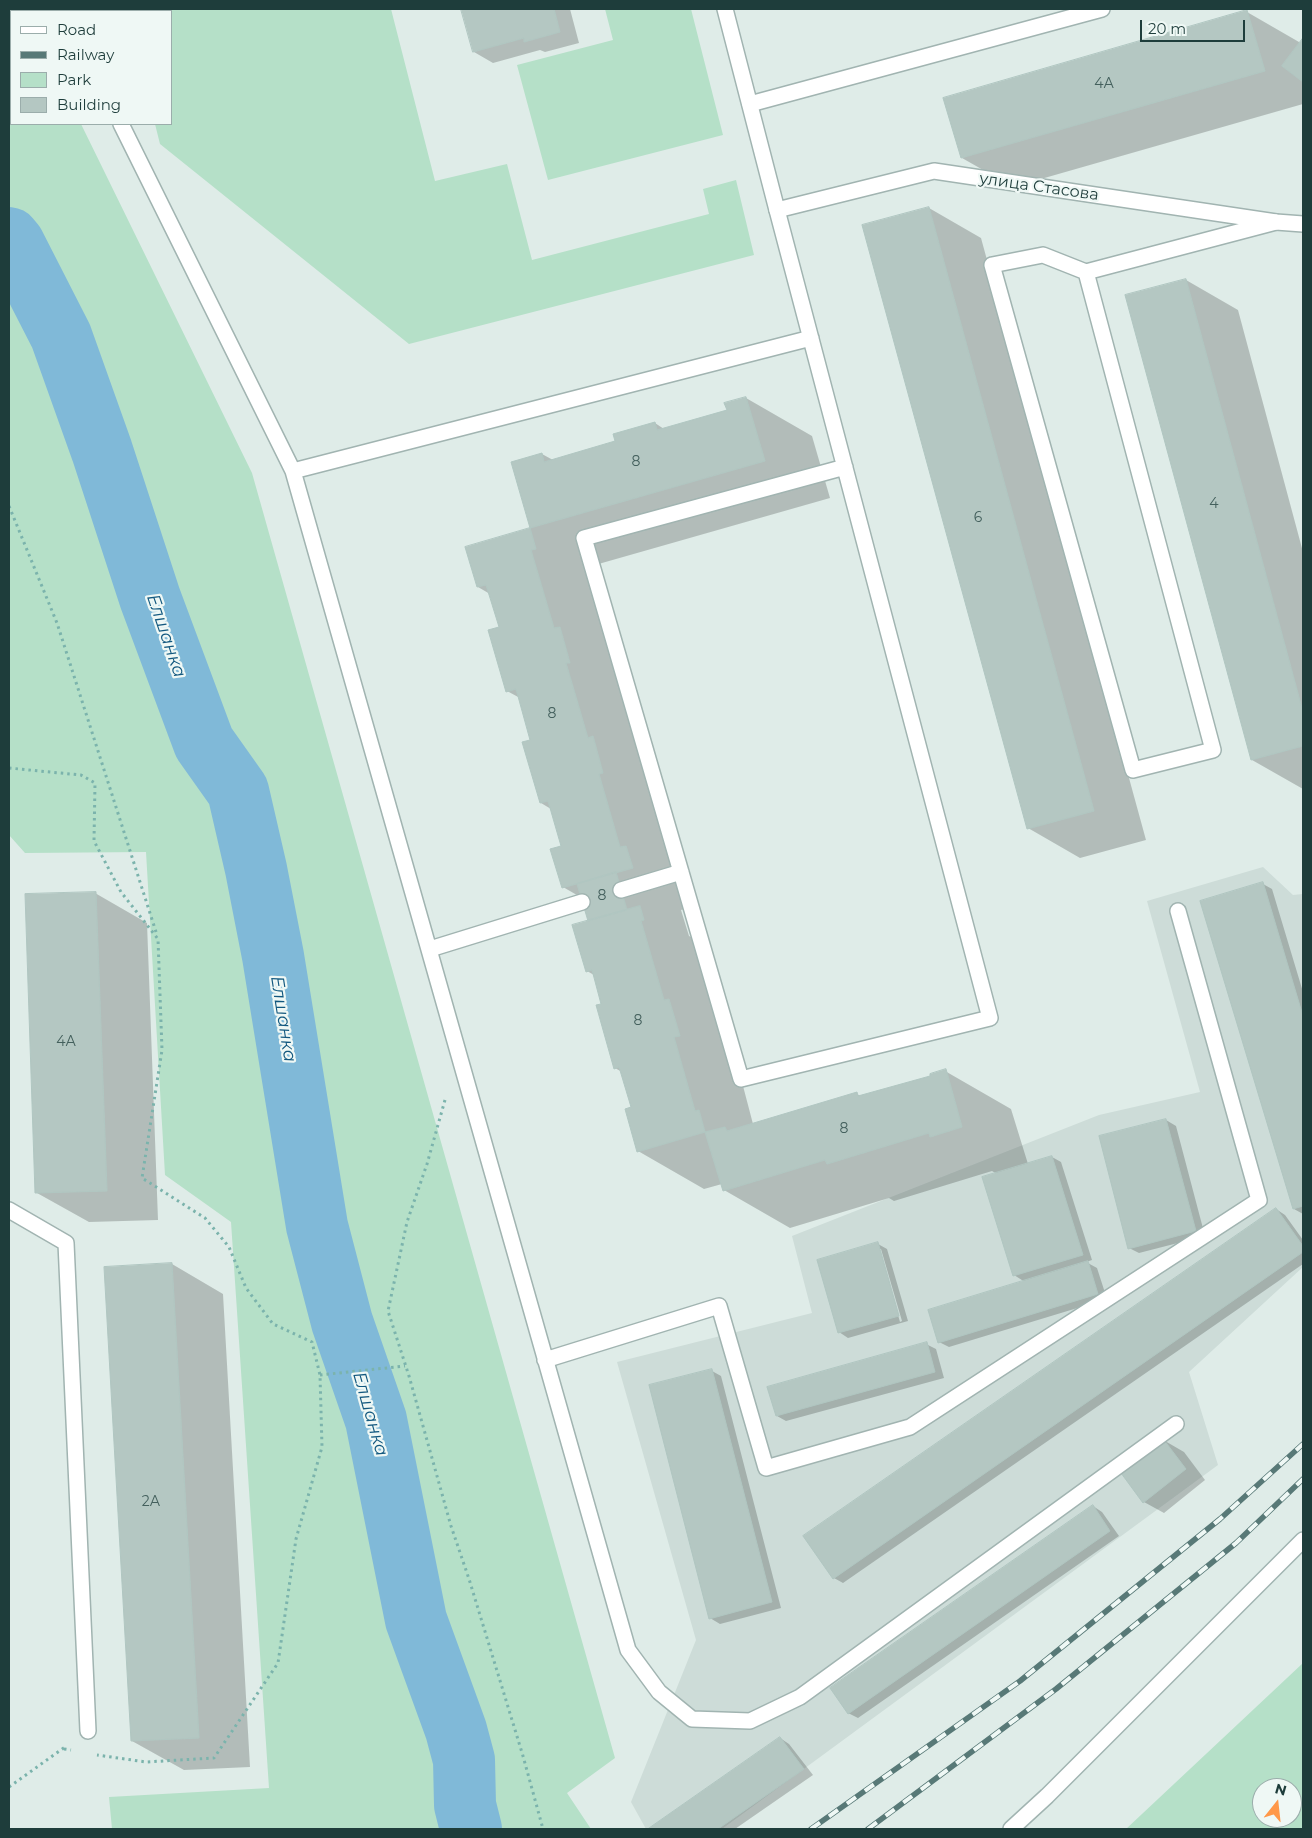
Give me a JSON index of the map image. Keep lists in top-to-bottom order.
{
  "streets": {
    "street": ["улица Стасова"]
  },
  "water": ["Елшанка"],
  "house_numbers": [
    "4А",
    "8",
    "4",
    "6",
    "8",
    "8",
    "8",
    "4А",
    "8",
    "2А"
  ],
  "legend": [
    "Road",
    "Railway",
    "Park",
    "Building"
  ],
  "scale_bar": "20 m",
  "north": "top"
}
